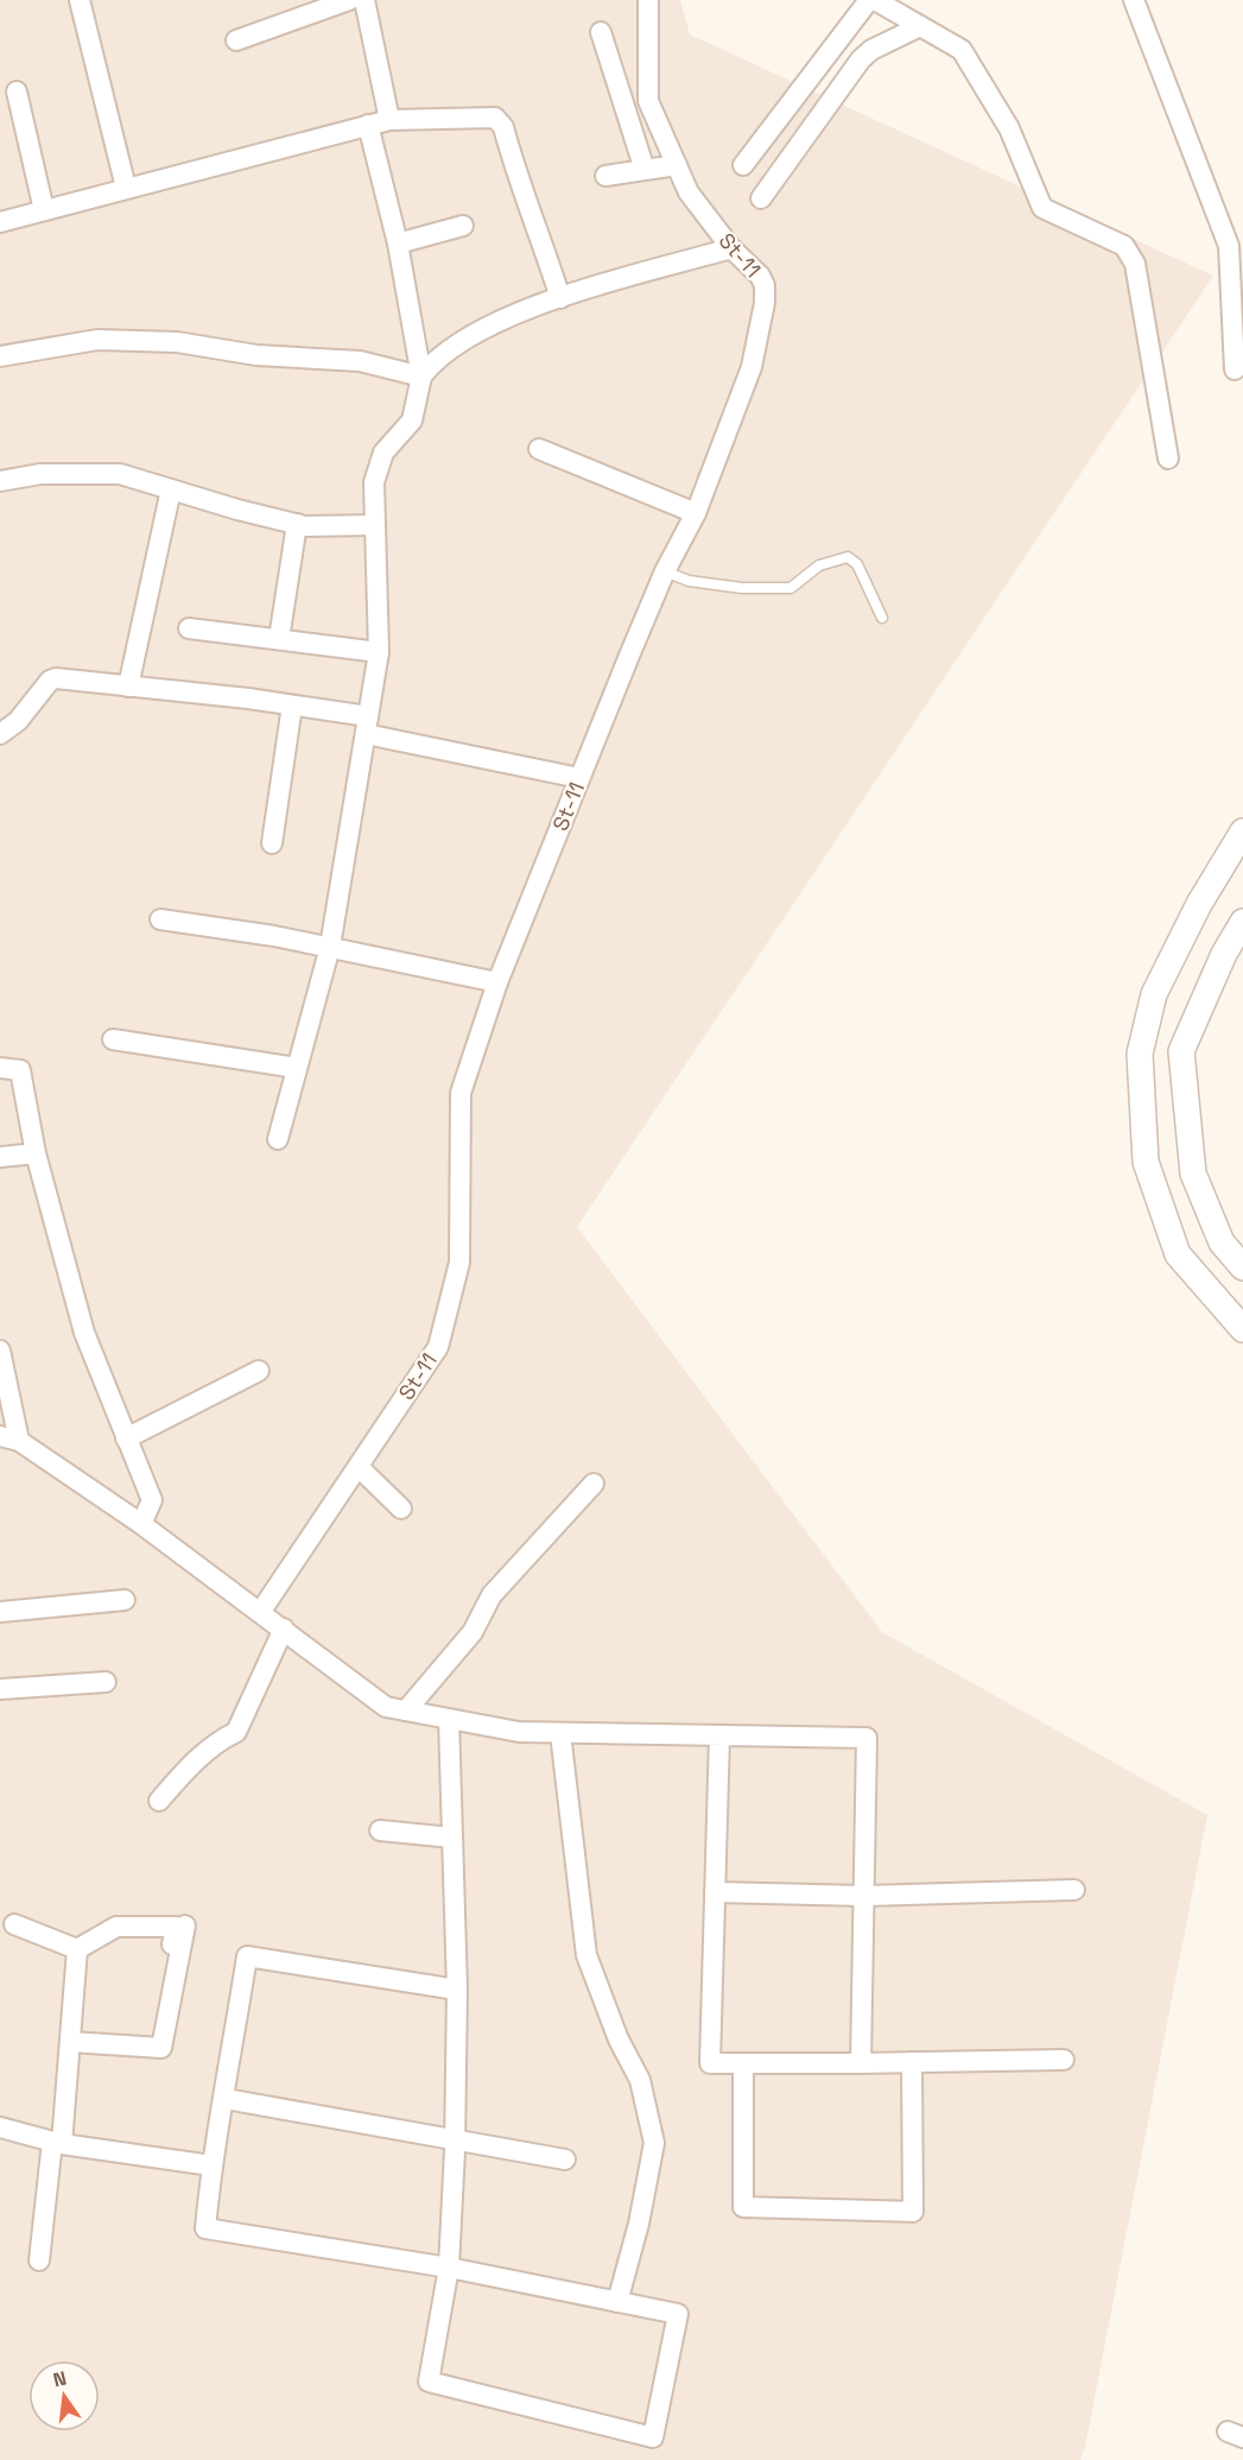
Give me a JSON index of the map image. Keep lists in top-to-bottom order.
{
  "streets": {
    "street": ["St-11"]
  },
  "north": "top"
}
